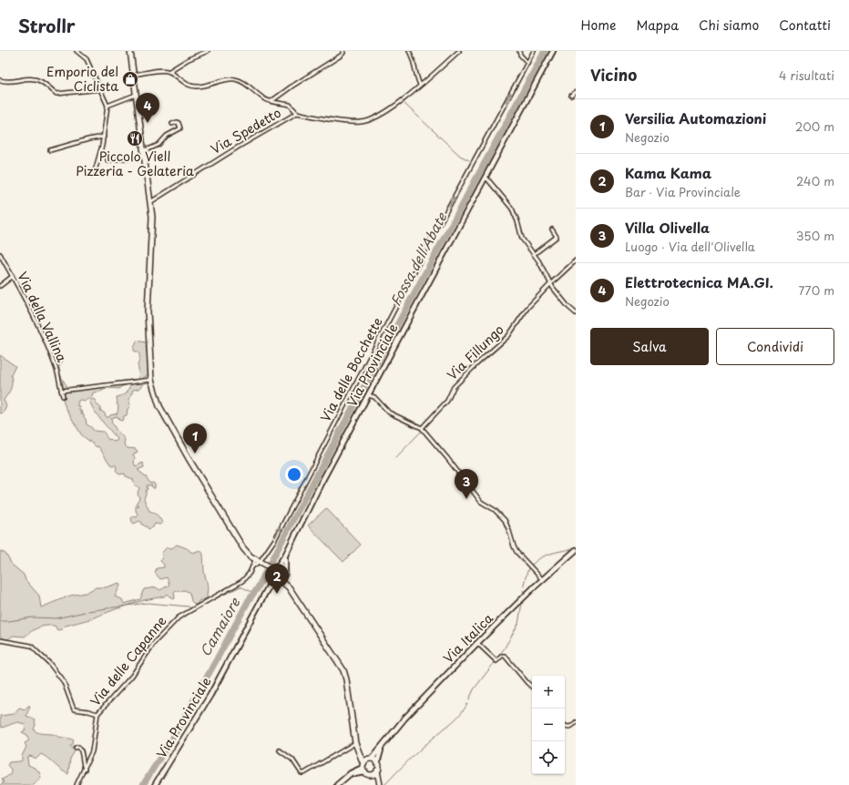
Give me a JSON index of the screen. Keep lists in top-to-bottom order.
{
  "streets": {
    "main road": ["Via Provinciale", "Via Italica"],
    "street": [
      "Via Spedetto",
      "Via della Vallina",
      "Via Fillungo",
      "Via delle Bocchette",
      "Via delle Capanne"
    ]
  },
  "crossings": [
    ["Via delle Bocchette", "Via delle Capanne"]
  ],
  "one_way": ["Via delle Bocchette"],
  "water": ["Fossa dell'Abate", "Camaiore"],
  "places": {
    "shop": ["Emporio del Ciclista"],
    "restaurant": ["Piccolo Viell Pizzeria - Gelateria"]
  },
  "page": {
    "header": "Strollr",
    "nav": [
      "Home",
      "Mappa",
      "Chi siamo",
      "Contatti"
    ],
    "heading": ["Vicino", "4 risultati"],
    "pins": [
      "4",
      "1",
      "3",
      "2"
    ],
    "list": [
      {
        "mark": "1",
        "name": "Versilia Automazioni",
        "note": "Negozio",
        "value": "200 m"
      },
      {
        "mark": "2",
        "name": "Kama Kama",
        "note": "Bar · Via Provinciale",
        "value": "240 m"
      },
      {
        "mark": "3",
        "name": "Villa Olivella",
        "note": "Luogo · Via dell'Olivella",
        "value": "350 m"
      },
      {
        "mark": "4",
        "name": "Elettrotecnica MA.GI.",
        "note": "Negozio",
        "value": "770 m"
      }
    ],
    "buttons": ["Salva", "Condividi"],
    "map_buttons": ["+", "−"]
  }
}
